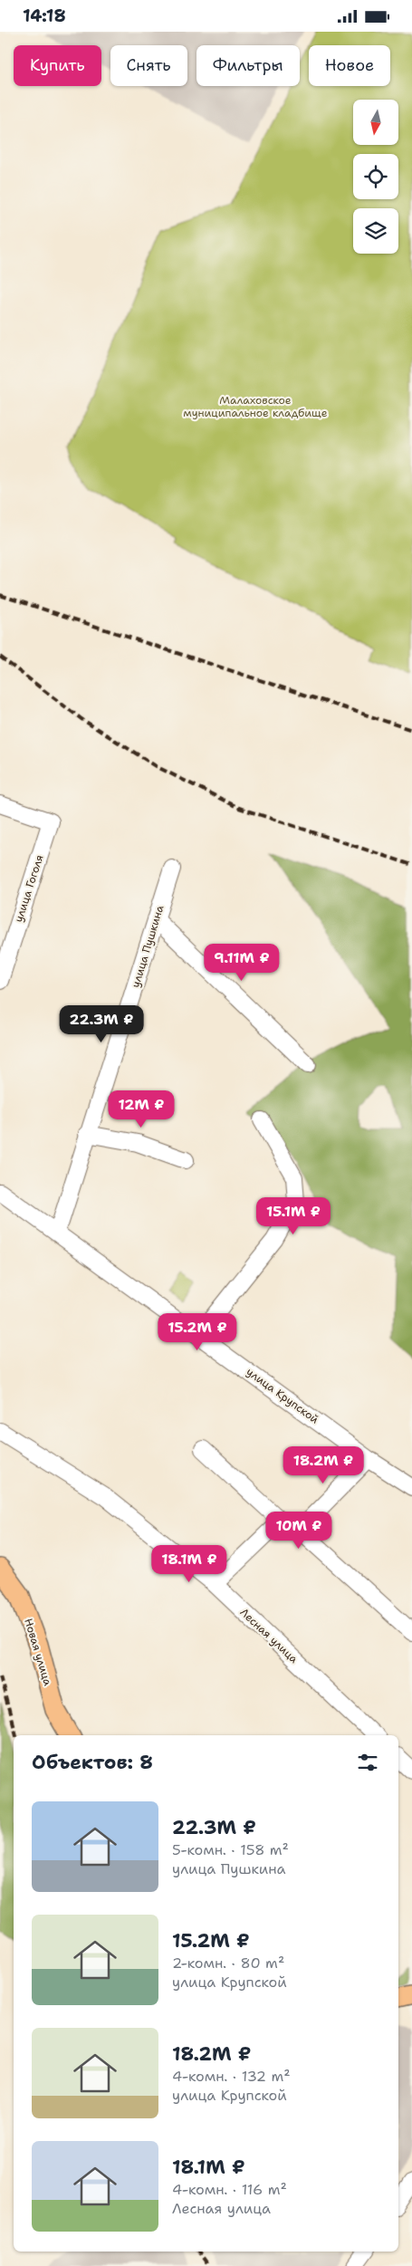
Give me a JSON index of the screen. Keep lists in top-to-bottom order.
{
  "streets": {
    "main road": ["Новая улица"],
    "street": [
      "улица Гоголя",
      "улица Пушкина",
      "улица Крупской",
      "Лесная улица"
    ]
  },
  "crossings": [
    ["улица Пушкина", "улица Крупской"]
  ],
  "parks": ["Малаховское муниципальное кладбище"],
  "north": "bottom",
  "page": {
    "status": "14:18",
    "chip": [
      "Купить",
      "Снять",
      "Фильтры",
      "Новое"
    ],
    "price": [
      "9.11M ₽",
      "22.3M ₽",
      "12M ₽",
      "15.1M ₽",
      "15.2M ₽",
      "18.2M ₽",
      "10M ₽",
      "18.1M ₽"
    ],
    "heading": "Объектов: 8",
    "list": [
      {
        "name": "22.3M ₽",
        "note": "5-комн. · 158 m² · улица Пушкина"
      },
      {
        "name": "15.2M ₽",
        "note": "2-комн. · 80 m² · улица Крупской"
      },
      {
        "name": "18.2M ₽",
        "note": "4-комн. · 132 m² · улица Крупской"
      },
      {
        "name": "18.1M ₽",
        "note": "4-комн. · 116 m² · Лесная улица"
      }
    ]
  }
}
